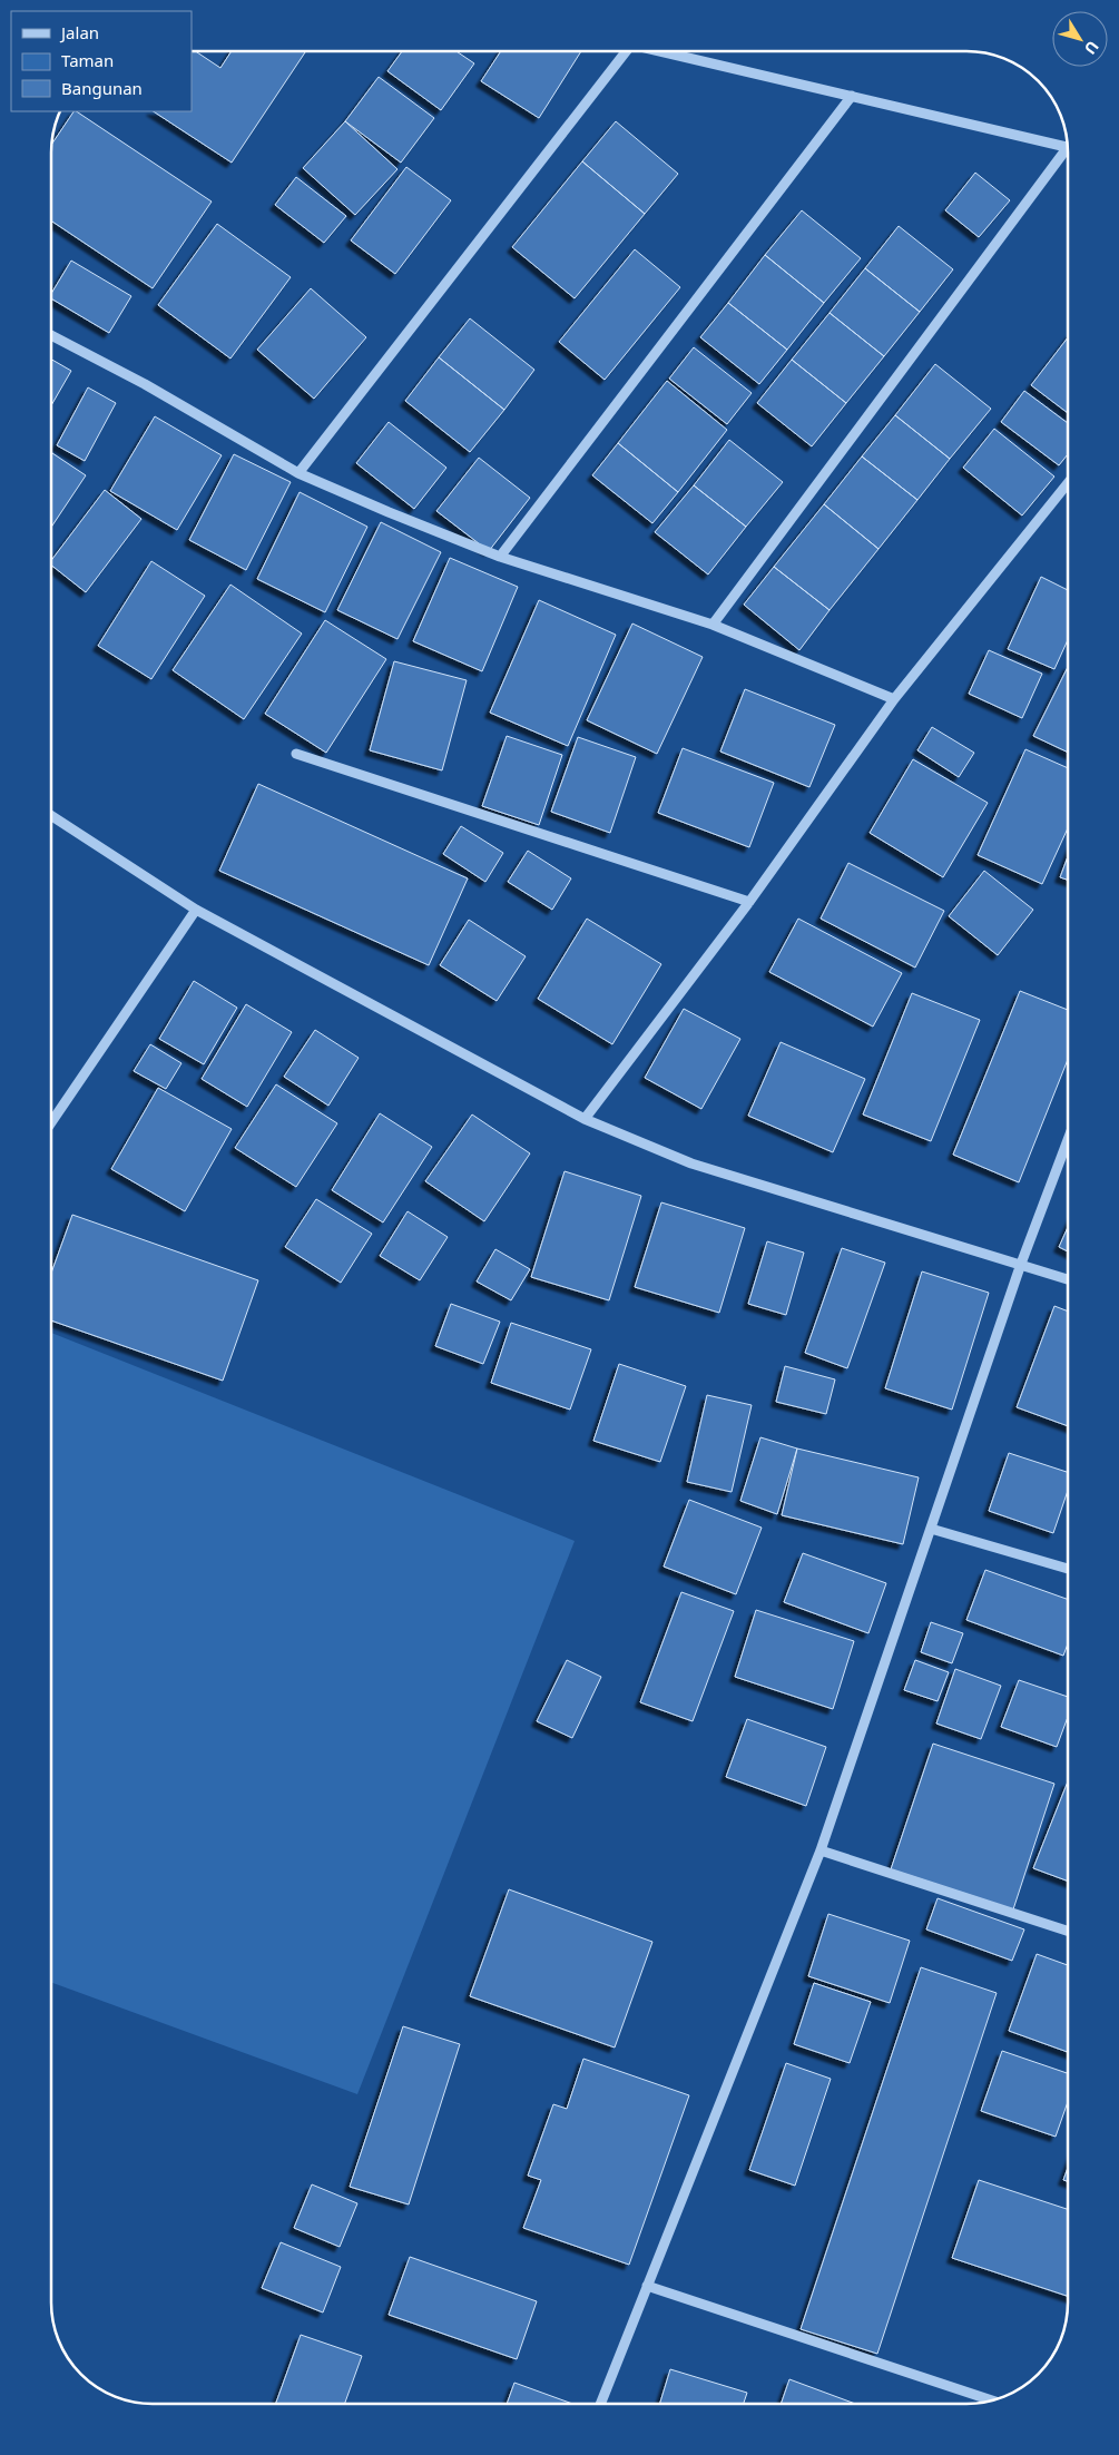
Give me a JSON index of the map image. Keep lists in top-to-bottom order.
{
  "legend": ["Jalan", "Taman", "Bangunan"],
  "north": "bottom right"
}
